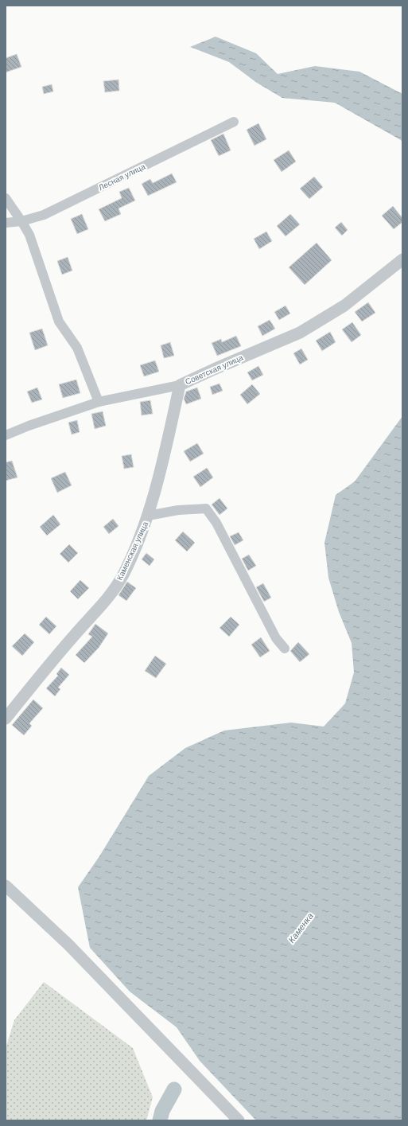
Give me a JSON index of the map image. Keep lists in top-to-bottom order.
{
  "streets": {
    "street": ["Лесная улица", "Советская улица", "Каменская улица"]
  },
  "crossings": [
    ["Советская улица", "Каменская улица"]
  ],
  "water": ["Каменка"]
}
